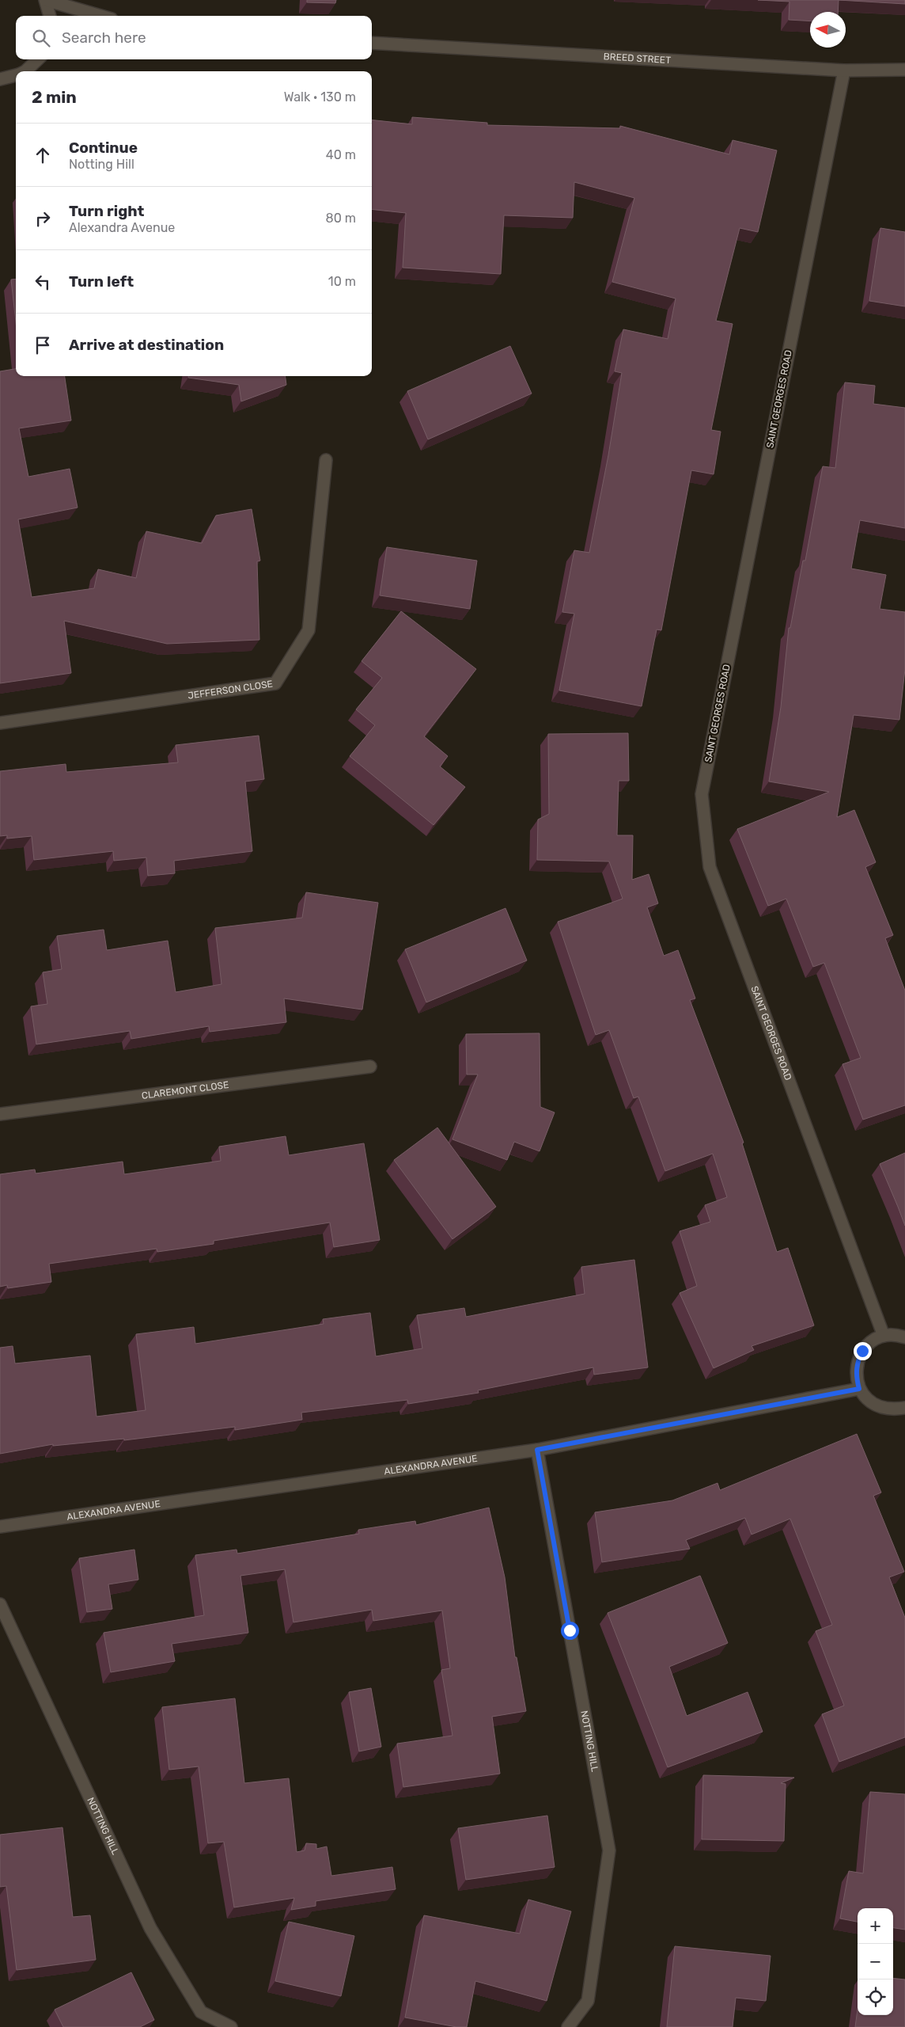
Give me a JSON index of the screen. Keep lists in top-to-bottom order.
{
  "streets": {
    "street": [
      "BREED STREET",
      "SAINT GEORGES ROAD",
      "JEFFERSON CLOSE",
      "CLAREMONT CLOSE",
      "ALEXANDRA AVENUE",
      "NOTTING HILL"
    ]
  },
  "crossings": [
    ["BREED STREET", "SAINT GEORGES ROAD"],
    ["ALEXANDRA AVENUE", "NOTTING HILL"]
  ],
  "north": "left",
  "page": {
    "search": "Search here",
    "heading": ["2 min", "Walk · 130 m"],
    "list": [
      ["Continue", "Notting Hill", "40 m"],
      ["Turn right", "Alexandra Avenue", "80 m"],
      ["Turn left", "10 m"],
      "Arrive at destination"
    ],
    "map_buttons": ["+", "−"]
  }
}
